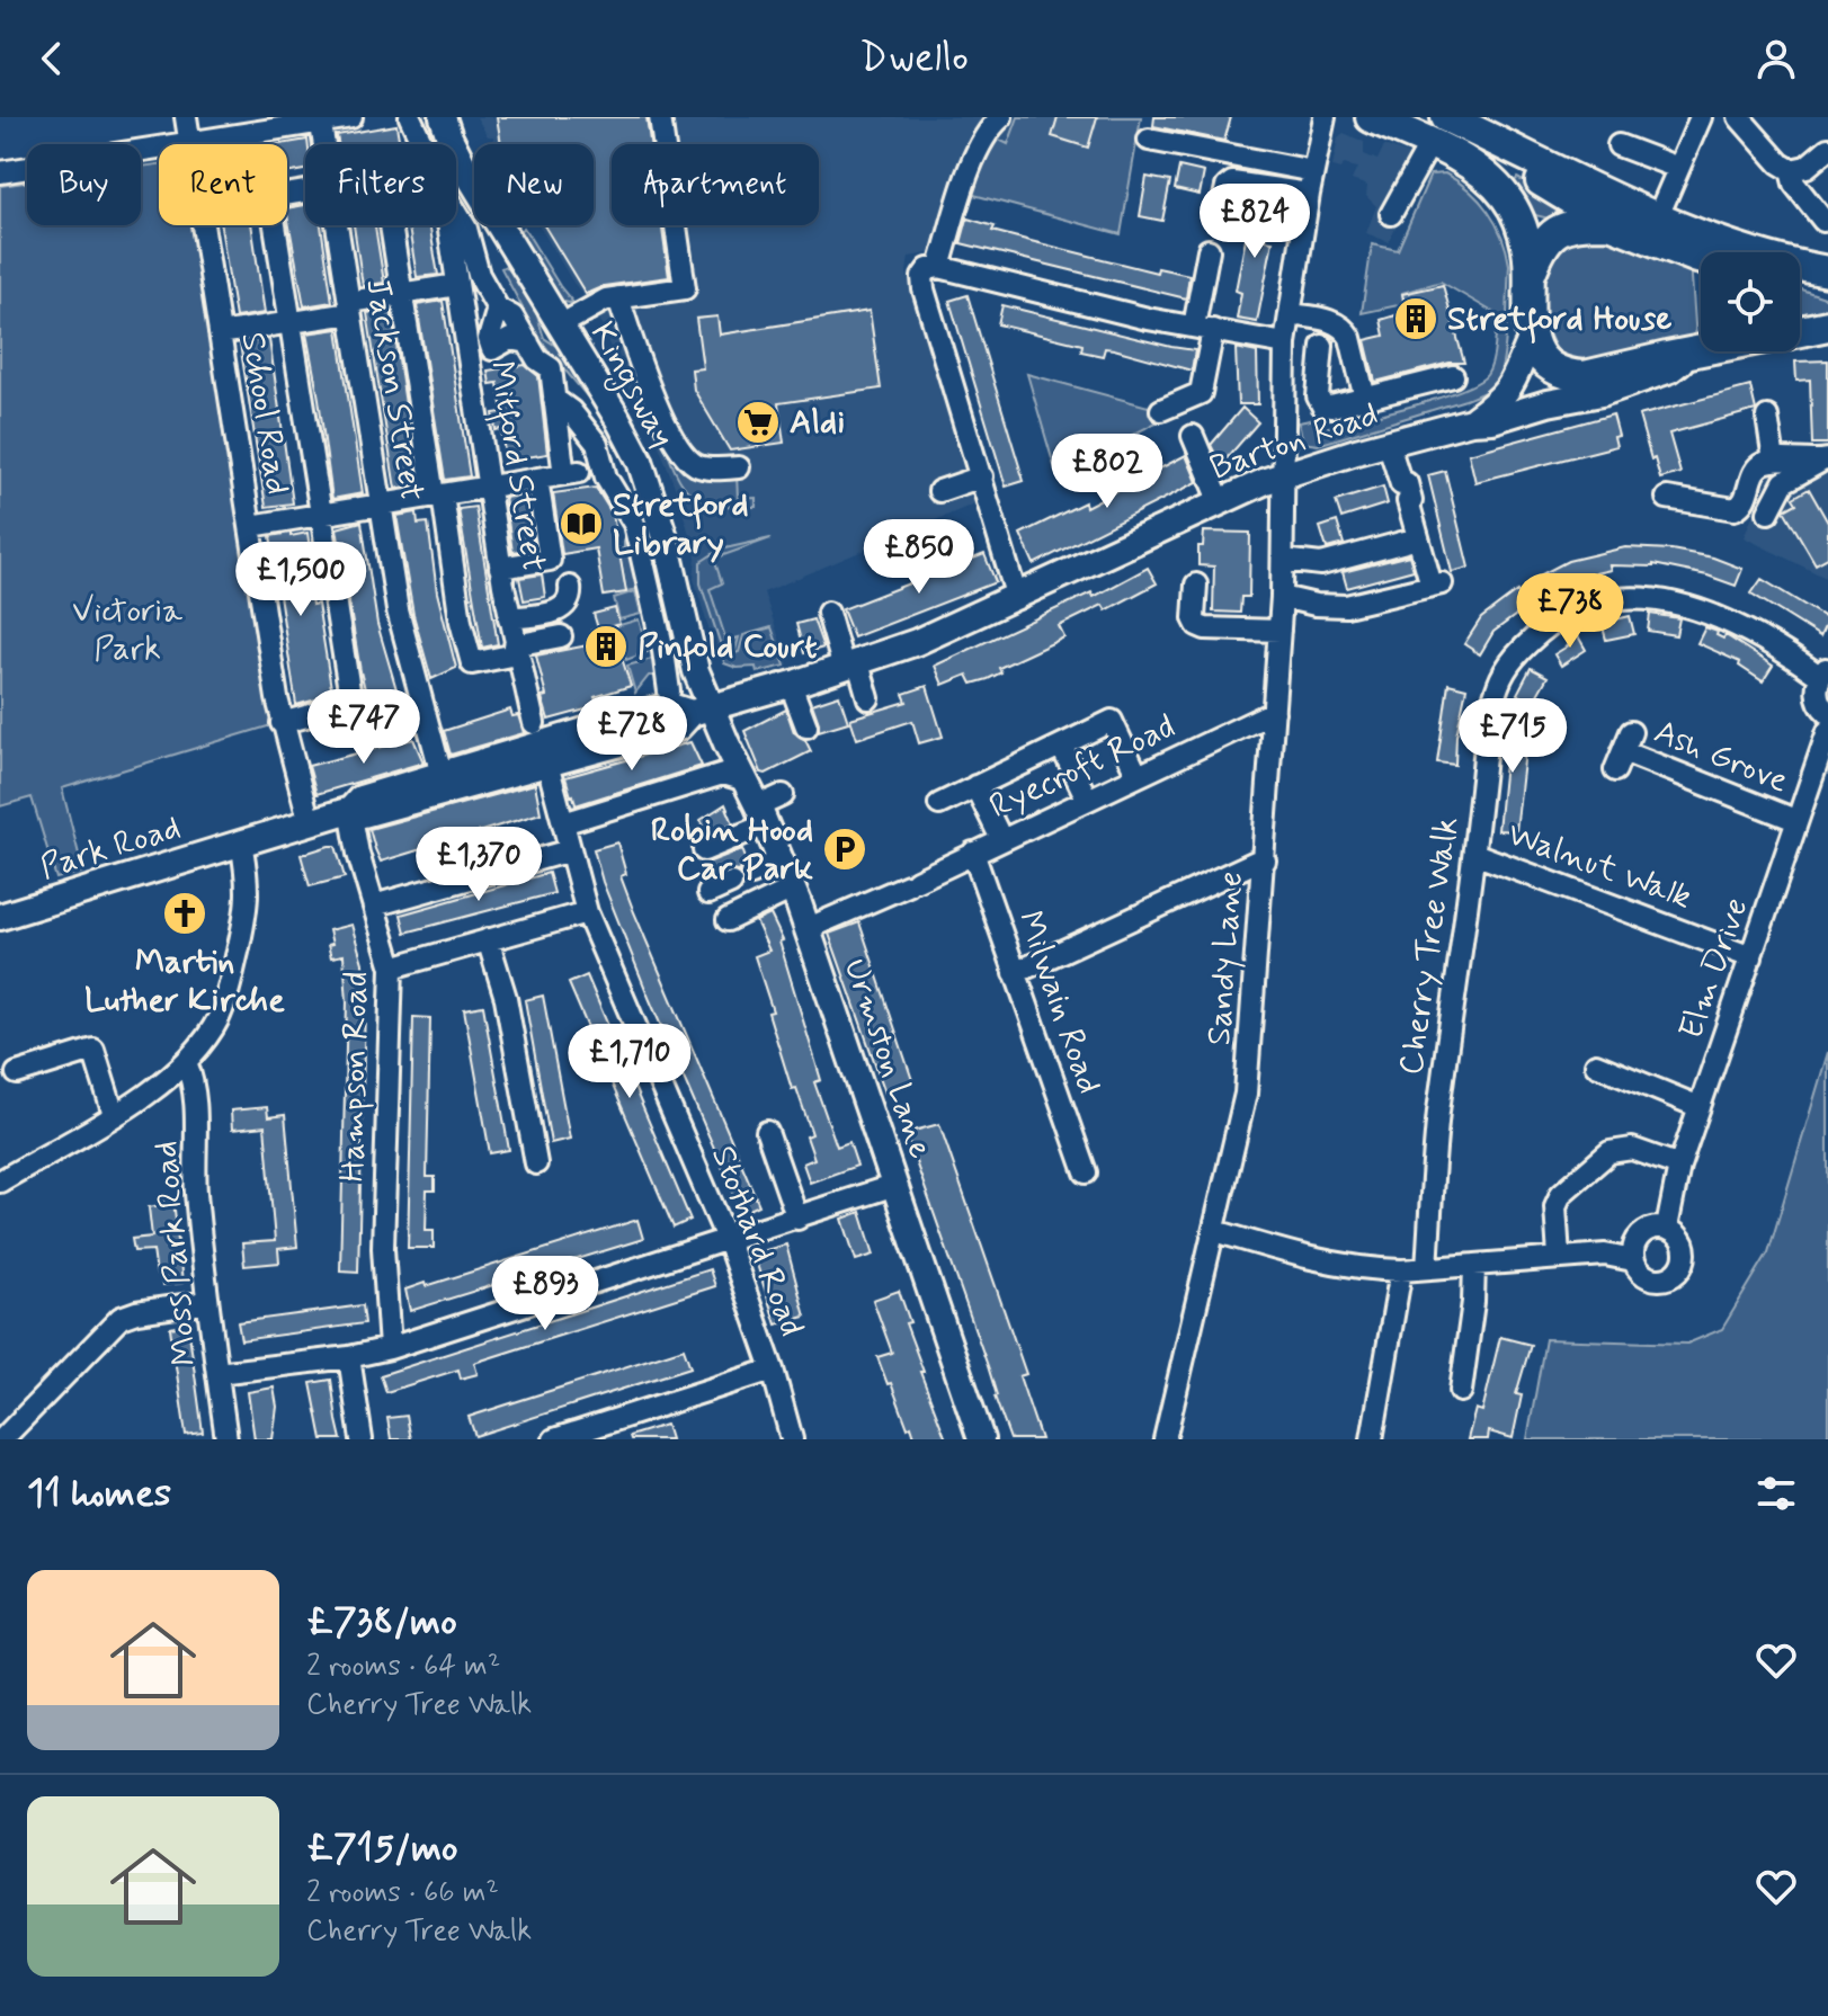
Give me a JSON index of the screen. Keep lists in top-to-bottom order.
{
  "streets": {
    "main road": [
      "Kingsway",
      "Barton Road",
      "Park Road",
      "Urmston Lane"
    ],
    "street": [
      "Jackson Street",
      "School Road",
      "Mitford Street",
      "Ash Grove",
      "Ryecroft Road",
      "Walnut Walk",
      "Cherry Tree Walk",
      "Sandy Lane",
      "Elm Drive",
      "Milwain Road",
      "Hampson Road",
      "Stothard Road",
      "Moss Park Road"
    ]
  },
  "crossings": [
    ["Kingsway", "Barton Road"],
    ["Kingsway", "Urmston Lane"],
    ["Jackson Street", "Barton Road"],
    ["School Road", "Barton Road"],
    ["Barton Road", "Mitford Street"],
    ["Barton Road", "Park Road"],
    ["Barton Road", "Sandy Lane"],
    ["Barton Road", "Urmston Lane"],
    ["Barton Road", "Hampson Road"],
    ["Barton Road", "Stothard Road"],
    ["Mitford Street", "Stothard Road"],
    ["Ash Grove", "Elm Drive"],
    ["Ryecroft Road", "Sandy Lane"],
    ["Ryecroft Road", "Milwain Road"],
    ["Ryecroft Road", "Urmston Lane"],
    ["Walnut Walk", "Cherry Tree Walk"],
    ["Walnut Walk", "Elm Drive"]
  ],
  "parks": ["Victoria Park"],
  "places": {
    "building": ["Stretford House", "Pinfold Court"],
    "supermarket": ["Aldi"],
    "library": ["Stretford Library"],
    "parking": ["Robin Hood Car Park"],
    "church": ["Martin Luther Kirche"]
  },
  "page": {
    "header": "Dwello",
    "chip": [
      "Buy",
      "Rent",
      "Filters",
      "New",
      "Apartment"
    ],
    "price": [
      "£824",
      "£802",
      "£850",
      "£1,500",
      "£738",
      "£747",
      "£728",
      "£715",
      "£1,370",
      "£1,710",
      "£893"
    ],
    "heading": "11 homes",
    "list": [
      {
        "name": "£738/mo",
        "note": "2 rooms · 64 m² · Cherry Tree Walk"
      },
      {
        "name": "£715/mo",
        "note": "2 rooms · 66 m² · Cherry Tree Walk"
      }
    ]
  }
}
